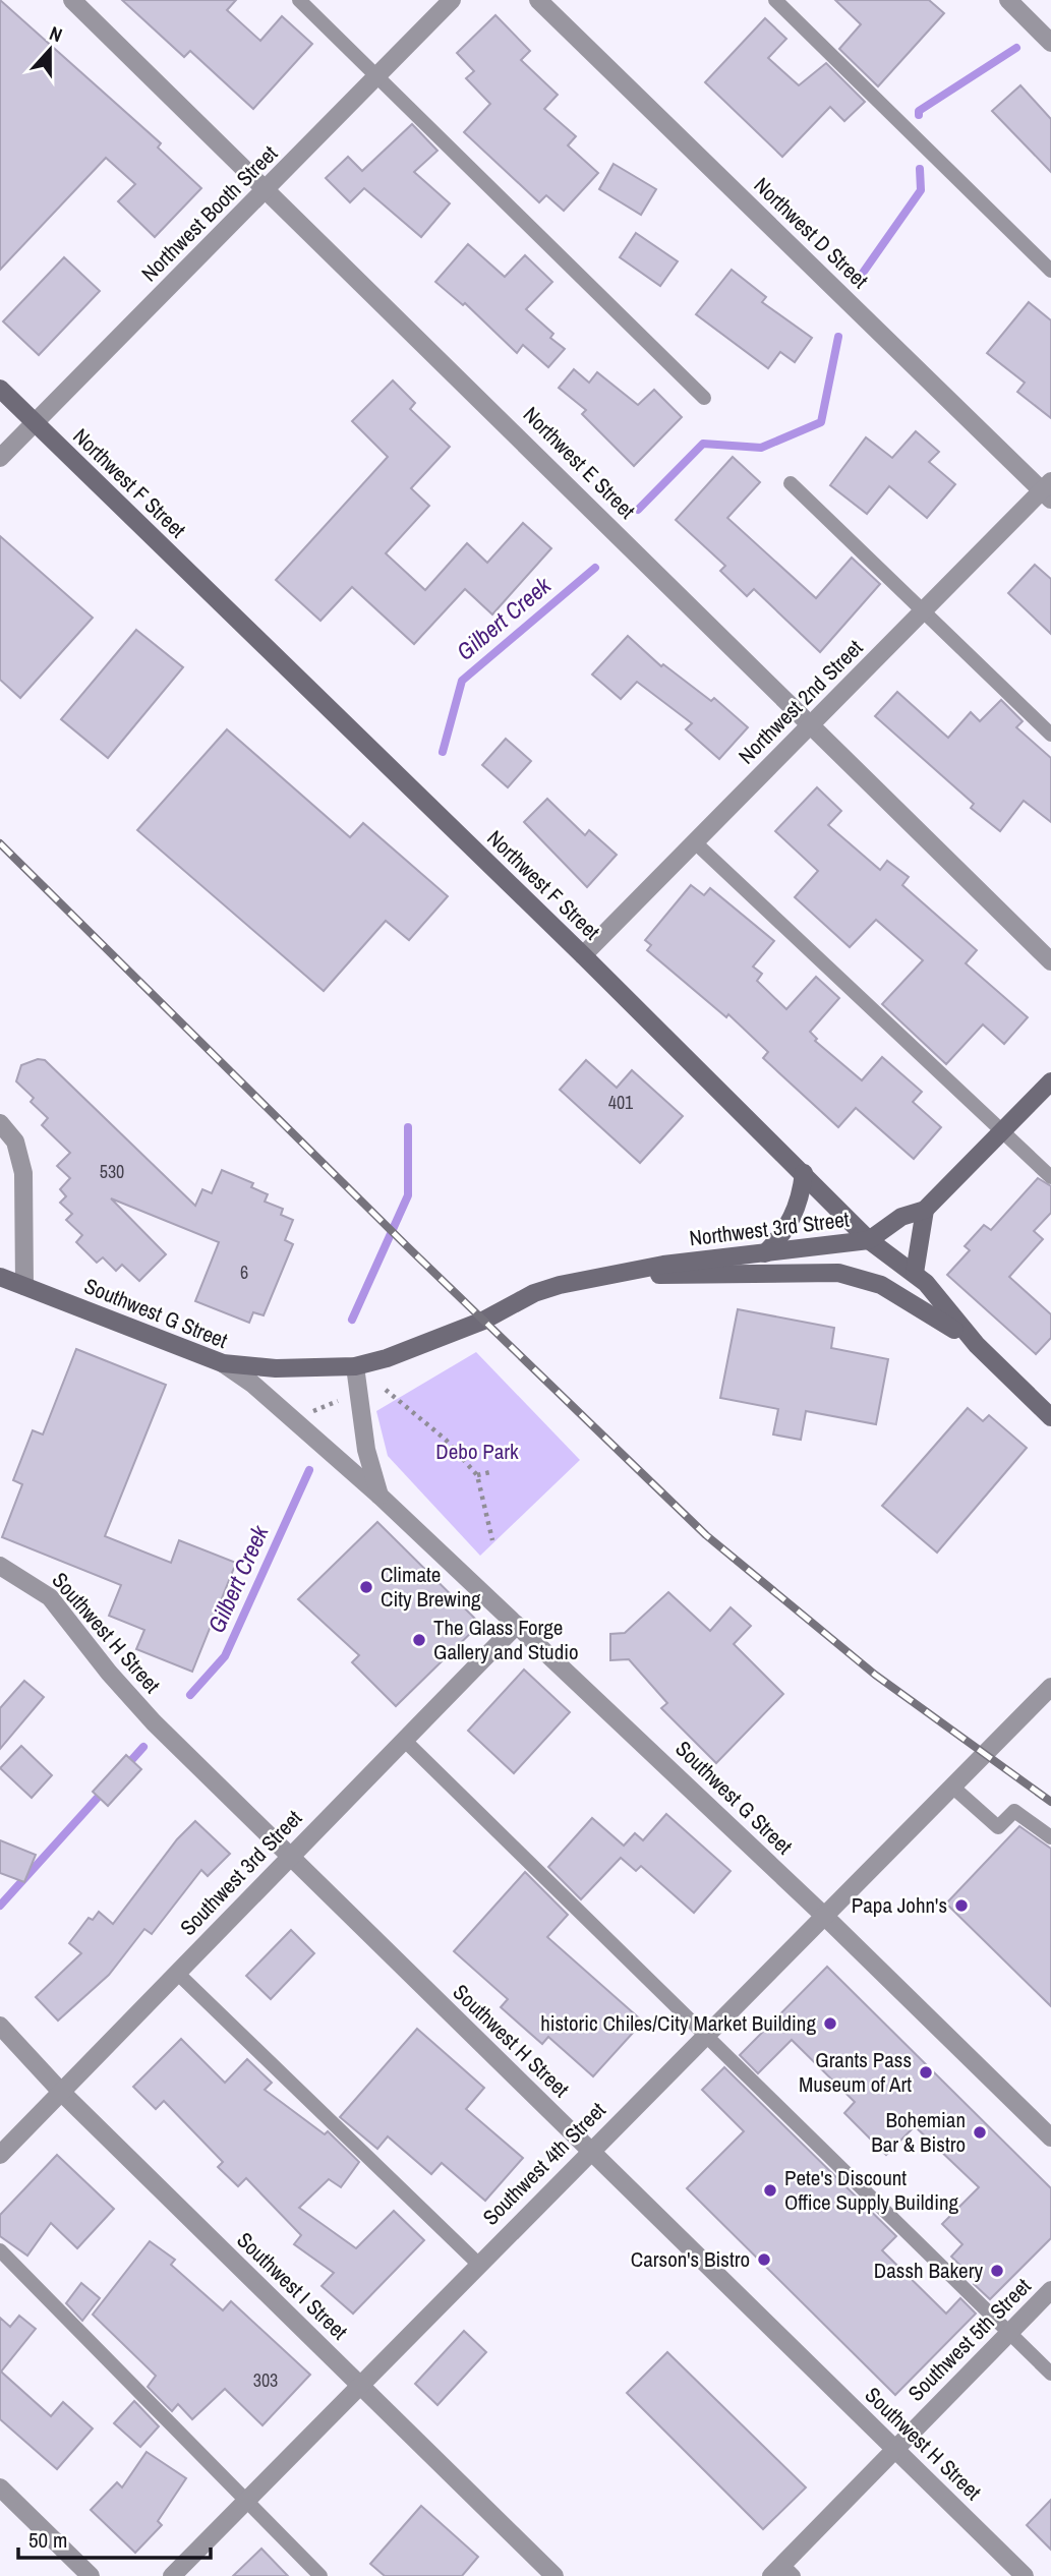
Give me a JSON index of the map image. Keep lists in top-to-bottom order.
{
  "streets": {
    "main road": ["Northwest F Street", "Northwest 3rd Street", "Southwest G Street"],
    "street": [
      "Northwest Booth Street",
      "Northwest D Street",
      "Northwest E Street",
      "Northwest 2nd Street",
      "Southwest H Street",
      "Southwest 3rd Street",
      "Southwest 4th Street",
      "Southwest I Street",
      "Southwest 5th Street"
    ]
  },
  "crossings": [
    ["Northwest Booth Street", "Northwest E Street"],
    ["Northwest Booth Street", "Northwest F Street"],
    ["Northwest D Street", "Northwest 2nd Street"],
    ["Northwest E Street", "Northwest 2nd Street"],
    ["Northwest F Street", "Northwest 2nd Street"],
    ["Northwest F Street", "Northwest 3rd Street"],
    ["Northwest 3rd Street", "Southwest G Street"],
    ["Southwest G Street", "Southwest 3rd Street"],
    ["Southwest G Street", "Southwest 4th Street"],
    ["Southwest H Street", "Southwest 3rd Street"],
    ["Southwest H Street", "Southwest 4th Street"],
    ["Southwest H Street", "Southwest 5th Street"],
    ["Southwest 3rd Street", "Southwest I Street"],
    ["Southwest 4th Street", "Southwest I Street"]
  ],
  "water": ["Gilbert Creek"],
  "parks": ["Debo Park"],
  "places": [
    "Climate City Brewing",
    "The Glass Forge Gallery and Studio",
    "Papa John's",
    "historic Chiles/City Market Building",
    "Grants Pass Museum of Art",
    "Bohemian Bar & Bistro",
    "Pete's Discount Office Supply Building",
    "Carson's Bistro",
    "Dassh Bakery"
  ],
  "house_numbers": [
    "401",
    "530",
    "6",
    "303"
  ],
  "scale_bar": "50 m",
  "north": "top"
}
